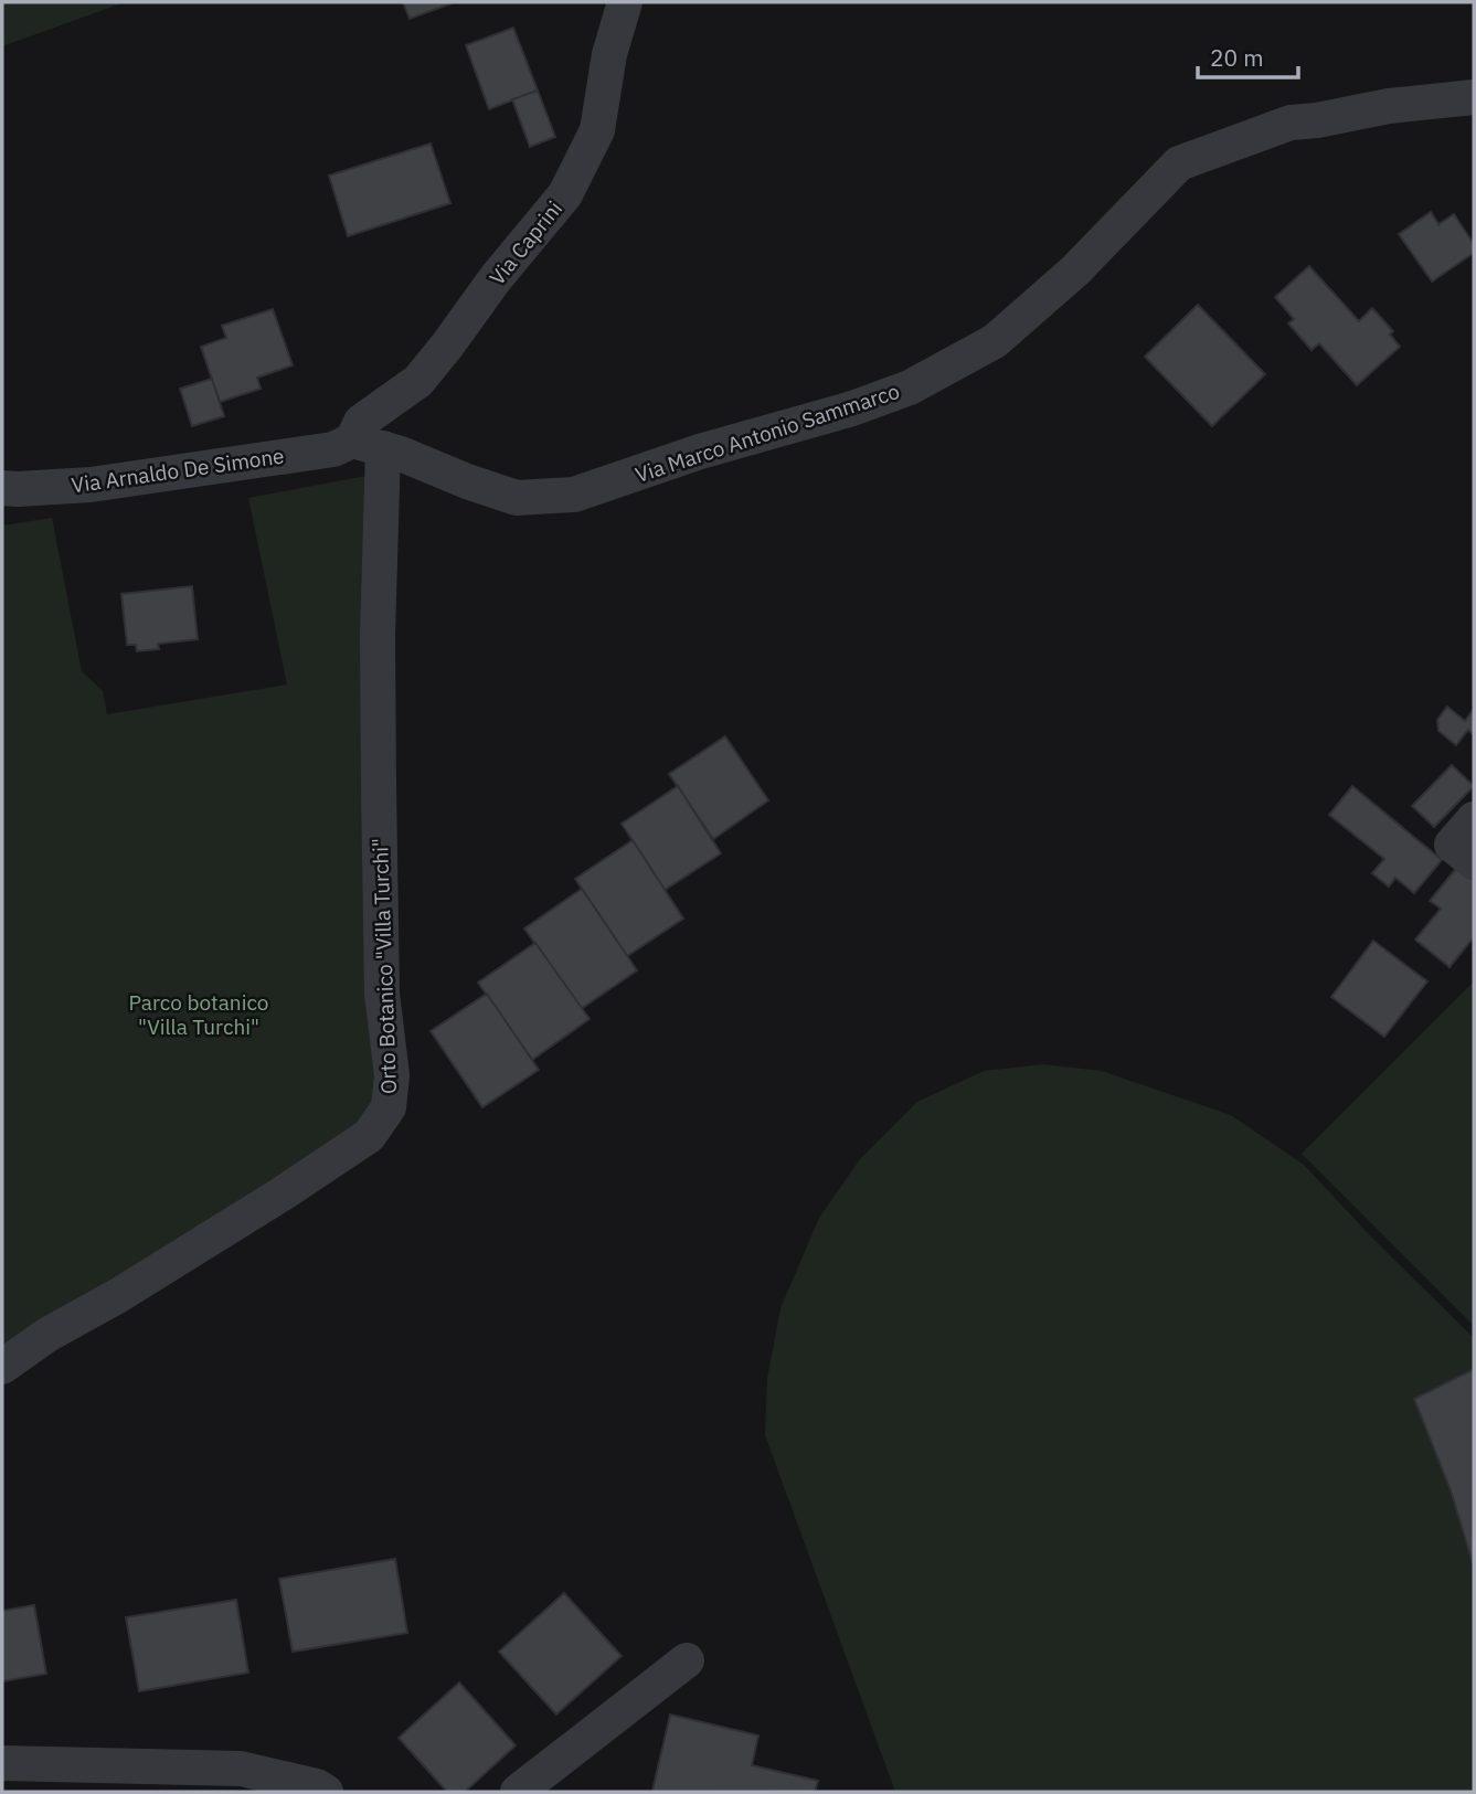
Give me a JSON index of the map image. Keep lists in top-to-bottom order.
{
  "streets": {
    "street": [
      "Via Caprini",
      "Via Marco Antonio Sammarco",
      "Via Arnaldo De Simone",
      "Orto Botanico \"Villa Turchi\""
    ]
  },
  "crossings": [
    ["Via Caprini", "Via Marco Antonio Sammarco"],
    ["Via Caprini", "Via Arnaldo De Simone"],
    ["Via Caprini", "Orto Botanico \"Villa Turchi\""],
    ["Via Marco Antonio Sammarco", "Via Arnaldo De Simone"],
    ["Via Marco Antonio Sammarco", "Orto Botanico \"Villa Turchi\""],
    ["Via Arnaldo De Simone", "Orto Botanico \"Villa Turchi\""]
  ],
  "parks": ["Parco botanico \"Villa Turchi\""],
  "scale_bar": "20 m"
}
